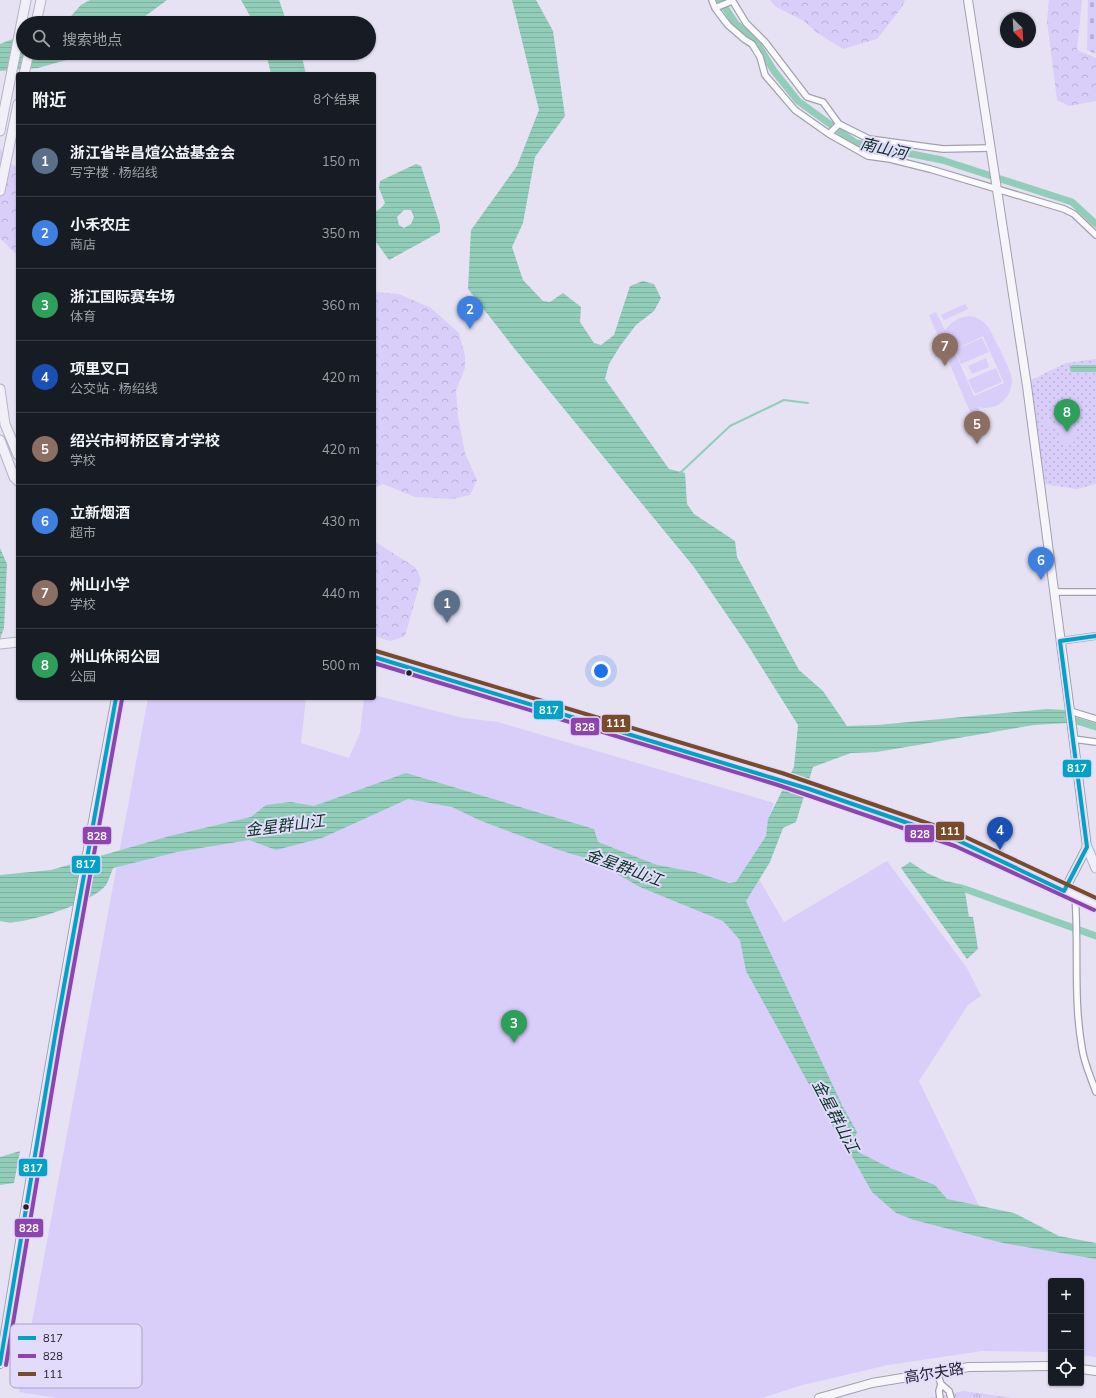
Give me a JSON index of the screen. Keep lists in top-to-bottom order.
{
  "streets": {
    "street": ["高尔夫路"]
  },
  "water": ["南山河", "金星群山江"],
  "lines": ["transit line 817", "transit line 111", "transit line 828"],
  "legend": ["817", "828", "111"],
  "north": "bottom right",
  "page": {
    "search": "搜索地点",
    "heading": ["附近", "8个结果"],
    "list": [
      {
        "mark": "1",
        "name": "浙江省毕昌煊公益基金会",
        "note": "写字楼 · 杨绍线",
        "value": "150 m"
      },
      {
        "mark": "2",
        "name": "小禾农庄",
        "note": "商店",
        "value": "350 m"
      },
      {
        "mark": "3",
        "name": "浙江国际赛车场",
        "note": "体育",
        "value": "360 m"
      },
      {
        "mark": "4",
        "name": "项里叉口",
        "note": "公交站 · 杨绍线",
        "value": "420 m"
      },
      {
        "mark": "5",
        "name": "绍兴市柯桥区育才学校",
        "note": "学校",
        "value": "420 m"
      },
      {
        "mark": "6",
        "name": "立新烟酒",
        "note": "超市",
        "value": "430 m"
      },
      {
        "mark": "7",
        "name": "州山小学",
        "note": "学校",
        "value": "440 m"
      },
      {
        "mark": "8",
        "name": "州山休闲公园",
        "note": "公园",
        "value": "500 m"
      }
    ],
    "pins": [
      "2",
      "7",
      "8",
      "5",
      "6",
      "1",
      "4",
      "3"
    ],
    "map_buttons": ["+", "−"]
  }
}
